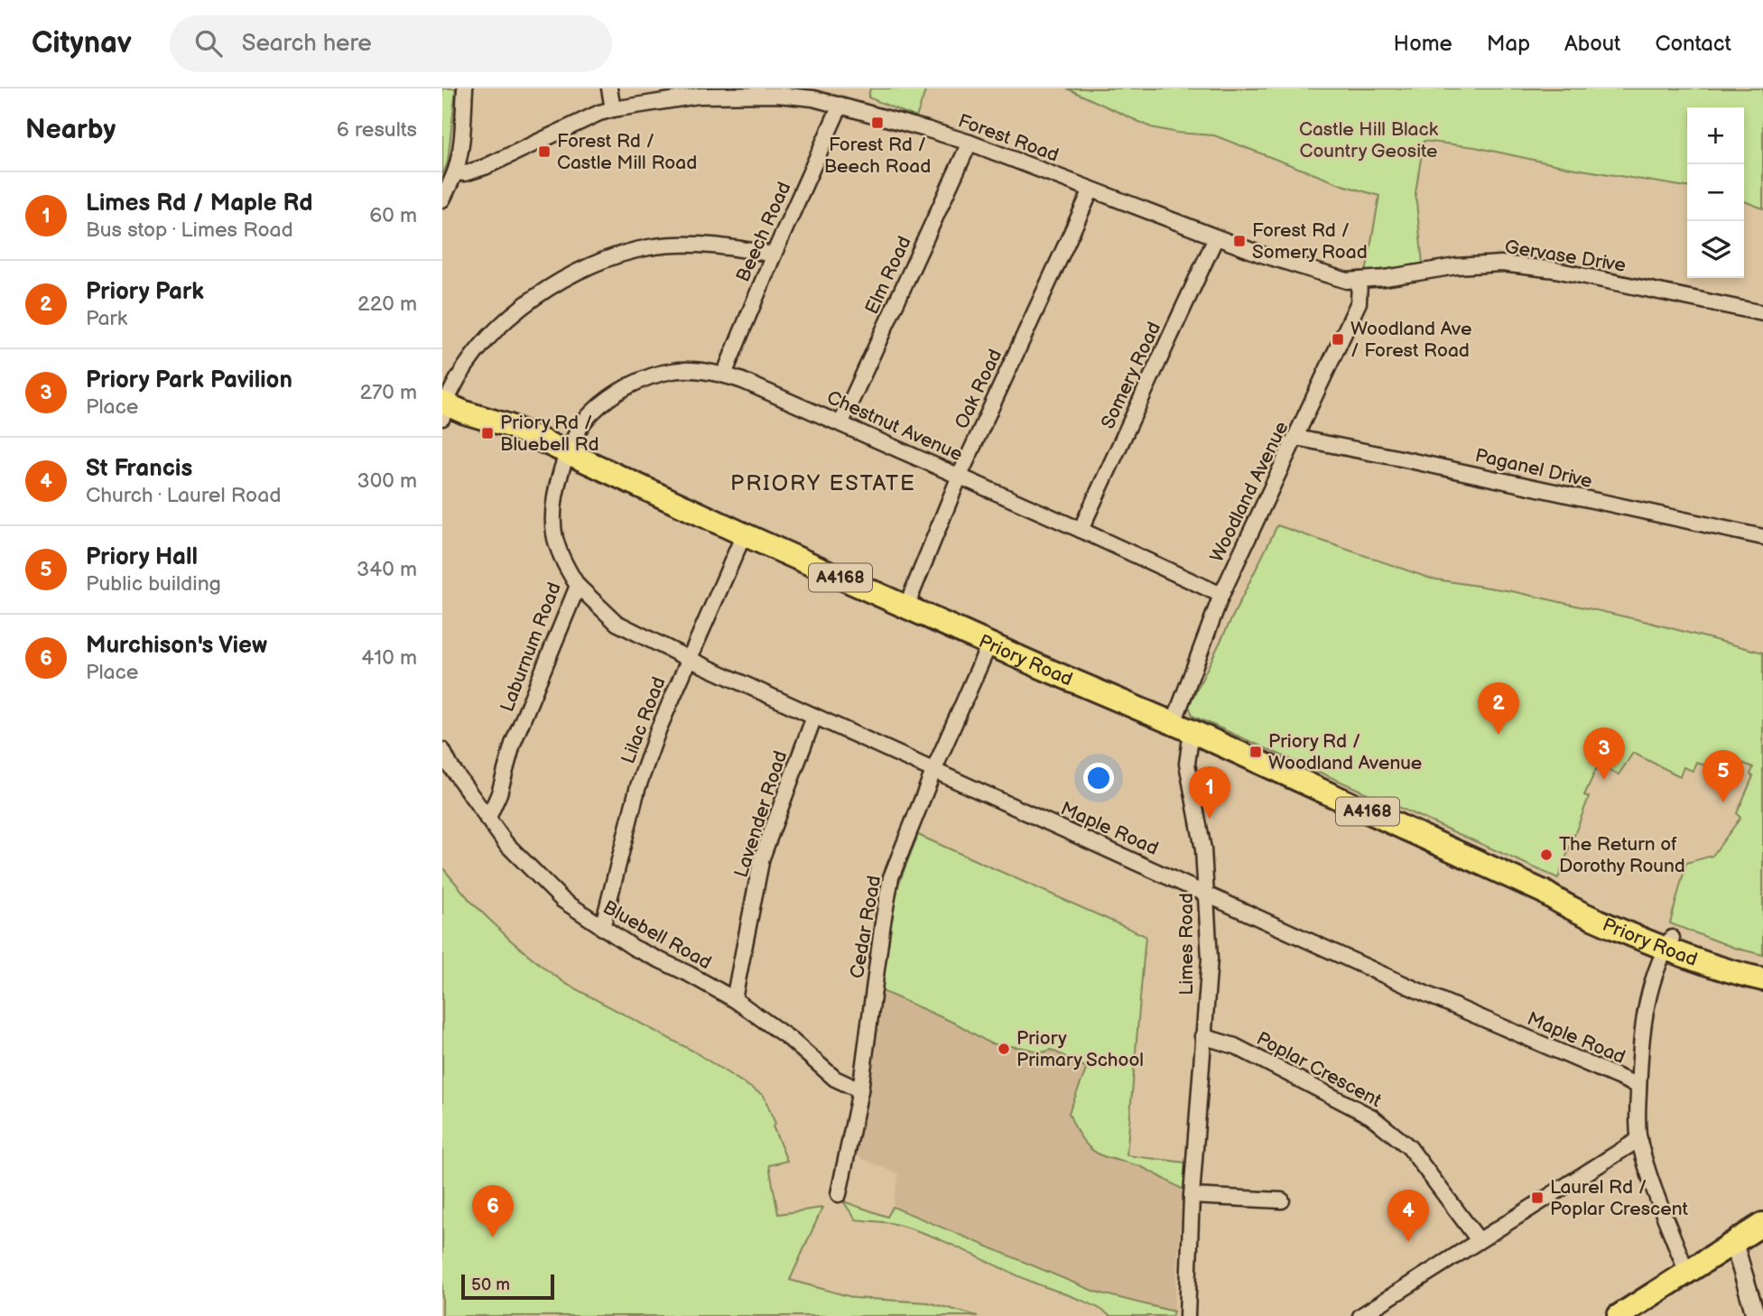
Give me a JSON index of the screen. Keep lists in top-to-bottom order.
{
  "streets": {
    "main road": ["A4168", "Priory Road"],
    "street": [
      "Forest Road",
      "Beech Road",
      "Gervase Drive",
      "Elm Road",
      "Somery Road",
      "Oak Road",
      "Chestnut Avenue",
      "Paganel Drive",
      "Woodland Avenue",
      "Laburnum Road",
      "Lilac Road",
      "Lavender Road",
      "Maple Road",
      "Cedar Road",
      "Bluebell Road",
      "Limes Road",
      "Poplar Crescent"
    ]
  },
  "crossings": [
    ["Forest Road", "Beech Road"],
    ["Forest Road", "Gervase Drive"],
    ["Forest Road", "Elm Road"],
    ["Forest Road", "Somery Road"],
    ["Forest Road", "Oak Road"],
    ["Forest Road", "Woodland Avenue"],
    ["Beech Road", "Chestnut Avenue"],
    ["Gervase Drive", "Woodland Avenue"],
    ["Elm Road", "Chestnut Avenue"],
    ["Somery Road", "Chestnut Avenue"],
    ["Oak Road", "Chestnut Avenue"],
    ["Oak Road", "Priory Road"],
    ["Chestnut Avenue", "Woodland Avenue"],
    ["Chestnut Avenue", "Laburnum Road"],
    ["Chestnut Avenue", "Priory Road"],
    ["Paganel Drive", "Woodland Avenue"],
    ["Woodland Avenue", "Priory Road"],
    ["Woodland Avenue", "Limes Road"],
    ["Laburnum Road", "Priory Road"],
    ["Laburnum Road", "Maple Road"],
    ["Laburnum Road", "Bluebell Road"],
    ["Priory Road", "Lilac Road"],
    ["Priory Road", "Cedar Road"],
    ["Priory Road", "Limes Road"],
    ["Lilac Road", "Maple Road"],
    ["Lilac Road", "Bluebell Road"],
    ["Lavender Road", "Maple Road"],
    ["Lavender Road", "Bluebell Road"],
    ["Maple Road", "Cedar Road"],
    ["Maple Road", "Limes Road"],
    ["Cedar Road", "Bluebell Road"],
    ["Limes Road", "Poplar Crescent"]
  ],
  "districts": ["PRIORY ESTATE"],
  "parks": ["Castle Hill Black Country Geosite"],
  "places": {
    "transit": [
      "Forest Rd / Beech Road",
      "Forest Rd / Castle Mill Road",
      "Forest Rd / Somery Road",
      "Woodland Ave / Forest Road",
      "Priory Rd / Bluebell Rd",
      "Priory Rd / Woodland Avenue",
      "Laurel Rd / Poplar Crescent"
    ],
    "other": ["The Return of Dorothy Round", "Priory Primary School"]
  },
  "scale_bar": "50 m",
  "page": {
    "header": "Citynav",
    "search": "Search here",
    "nav": [
      "Home",
      "Map",
      "About",
      "Contact"
    ],
    "heading": ["Nearby", "6 results"],
    "map_buttons": ["+", "−"],
    "list": [
      {
        "mark": "1",
        "name": "Limes Rd / Maple Rd",
        "note": "Bus stop · Limes Road",
        "value": "60 m"
      },
      {
        "mark": "2",
        "name": "Priory Park",
        "note": "Park",
        "value": "220 m"
      },
      {
        "mark": "3",
        "name": "Priory Park Pavilion",
        "note": "Place",
        "value": "270 m"
      },
      {
        "mark": "4",
        "name": "St Francis",
        "note": "Church · Laurel Road",
        "value": "300 m"
      },
      {
        "mark": "5",
        "name": "Priory Hall",
        "note": "Public building",
        "value": "340 m"
      },
      {
        "mark": "6",
        "name": "Murchison's View",
        "note": "Place",
        "value": "410 m"
      }
    ],
    "pins": [
      "2",
      "3",
      "5",
      "1",
      "6",
      "4"
    ],
    "scale": "50 m"
  }
}
